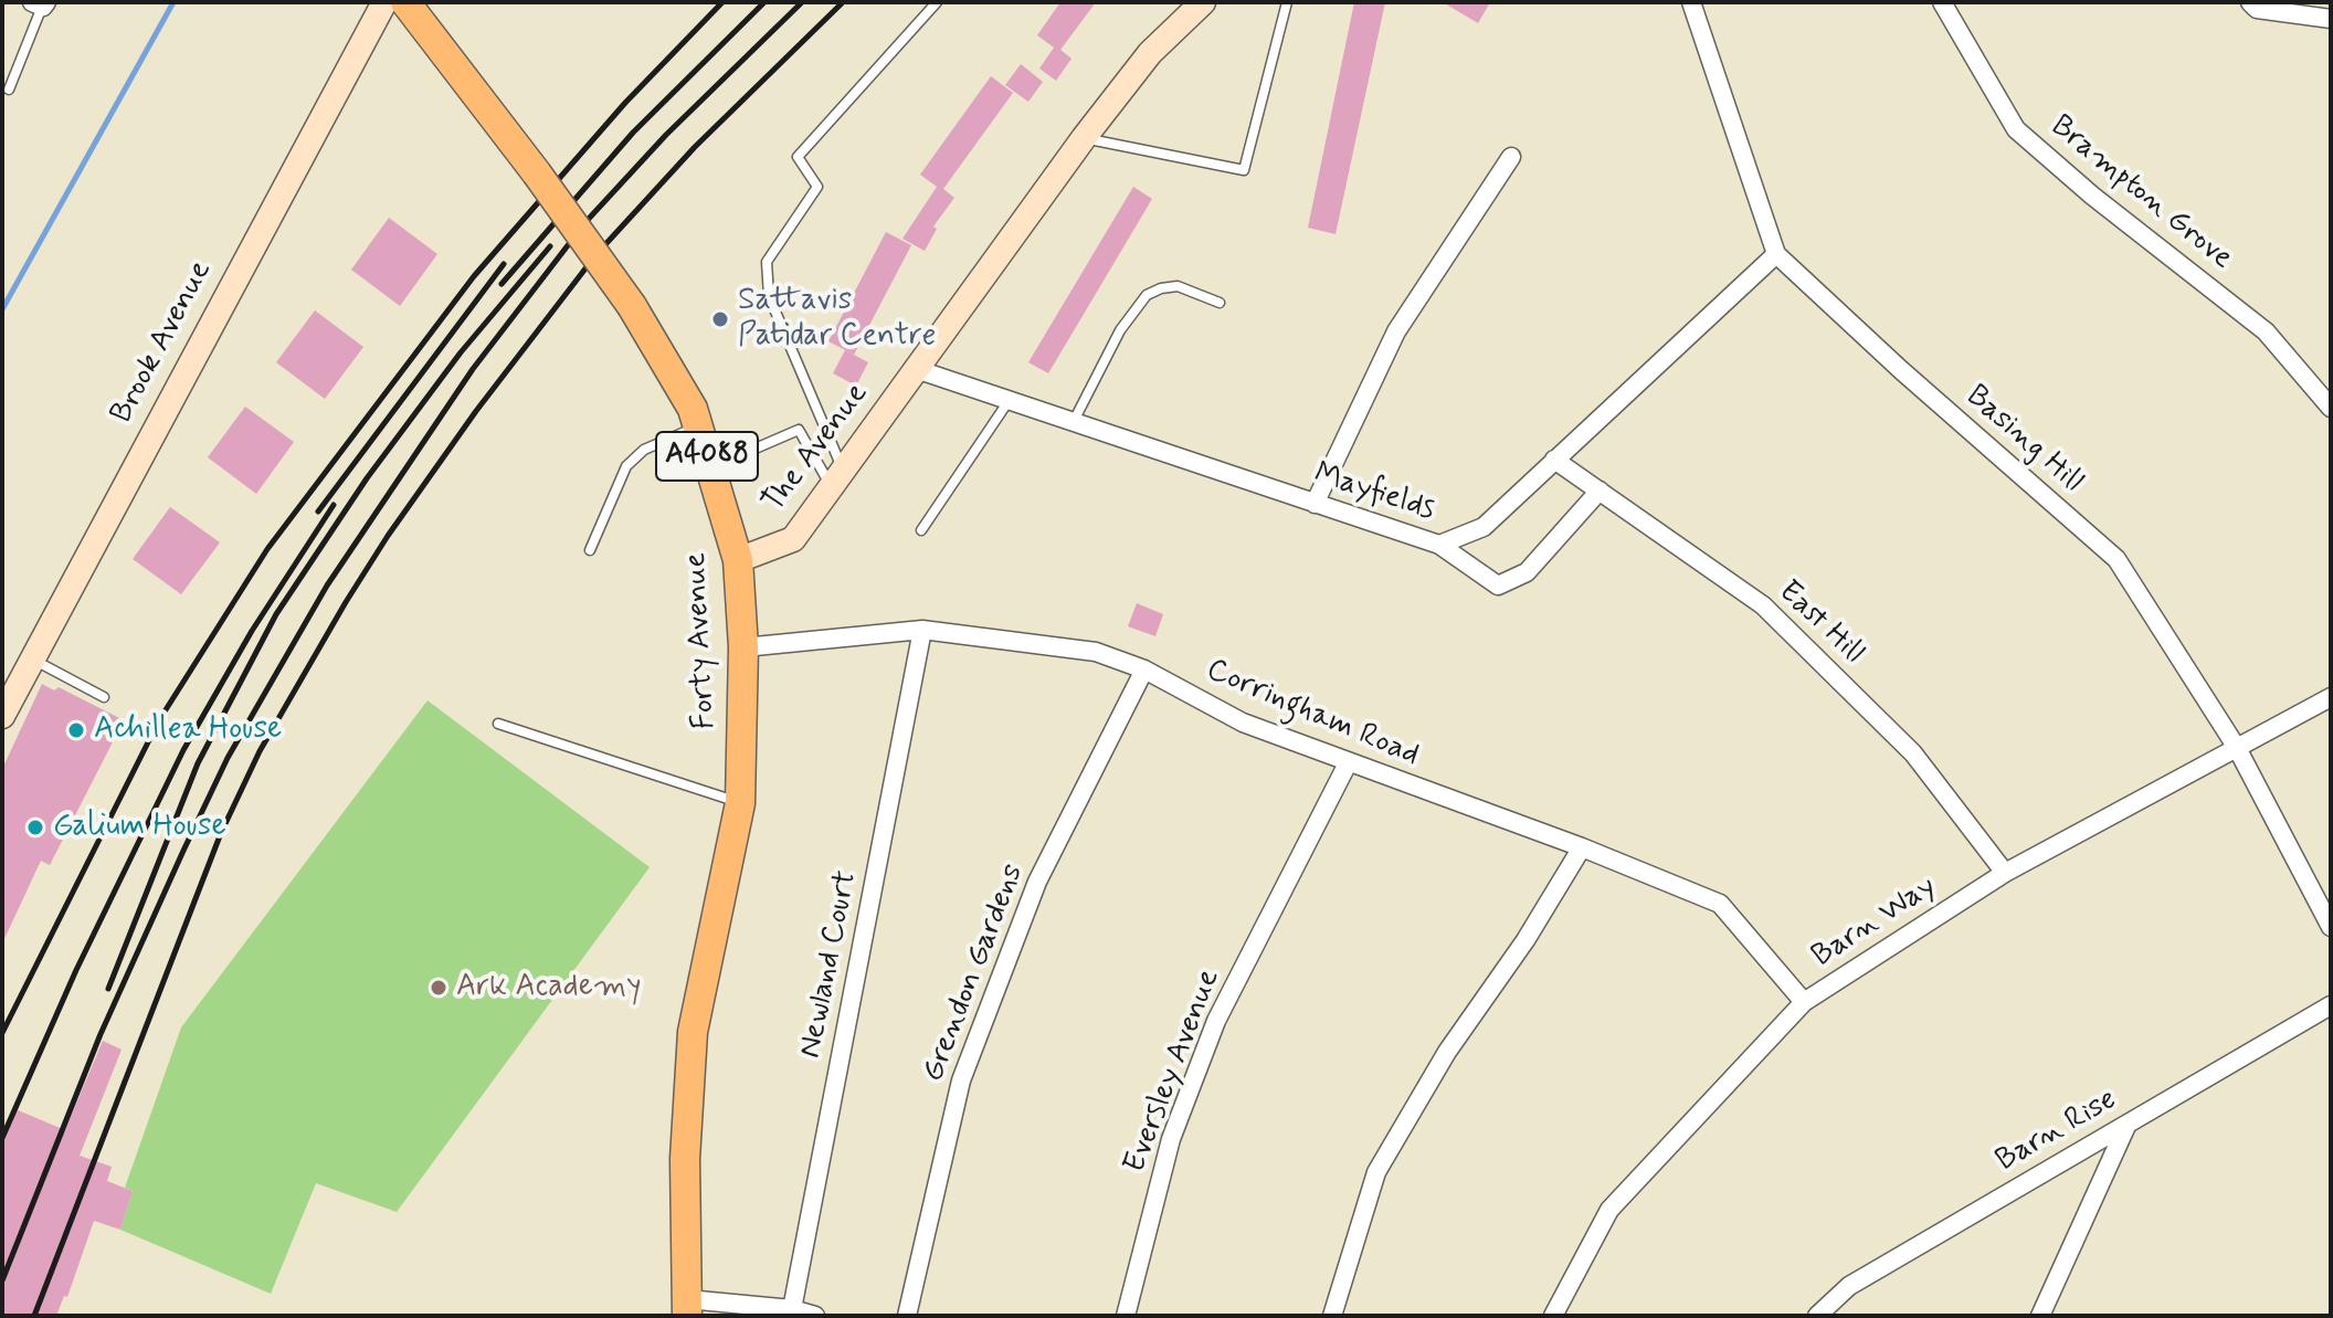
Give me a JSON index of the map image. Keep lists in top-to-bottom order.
{
  "streets": {
    "main road": ["A4088", "Forty Avenue"],
    "street": [
      "Brampton Grove",
      "Brook Avenue",
      "Basing Hill",
      "The Avenue",
      "Mayfields",
      "East Hill",
      "Corringham Road",
      "Barn Way",
      "Newland Court",
      "Grendon Gardens",
      "Eversley Avenue",
      "Barn Rise"
    ]
  },
  "crossings": [
    ["Basing Hill", "Mayfields"],
    ["Basing Hill", "Barn Way"],
    ["The Avenue", "Mayfields"],
    ["The Avenue", "Forty Avenue"],
    ["Mayfields", "East Hill"],
    ["East Hill", "Barn Way"],
    ["Forty Avenue", "Corringham Road"],
    ["Corringham Road", "Barn Way"],
    ["Corringham Road", "Newland Court"],
    ["Corringham Road", "Grendon Gardens"],
    ["Corringham Road", "Eversley Avenue"]
  ],
  "places": [
    "Sattavis Patidar Centre",
    "Achillea House",
    "Galium House",
    "Ark Academy"
  ]
}
